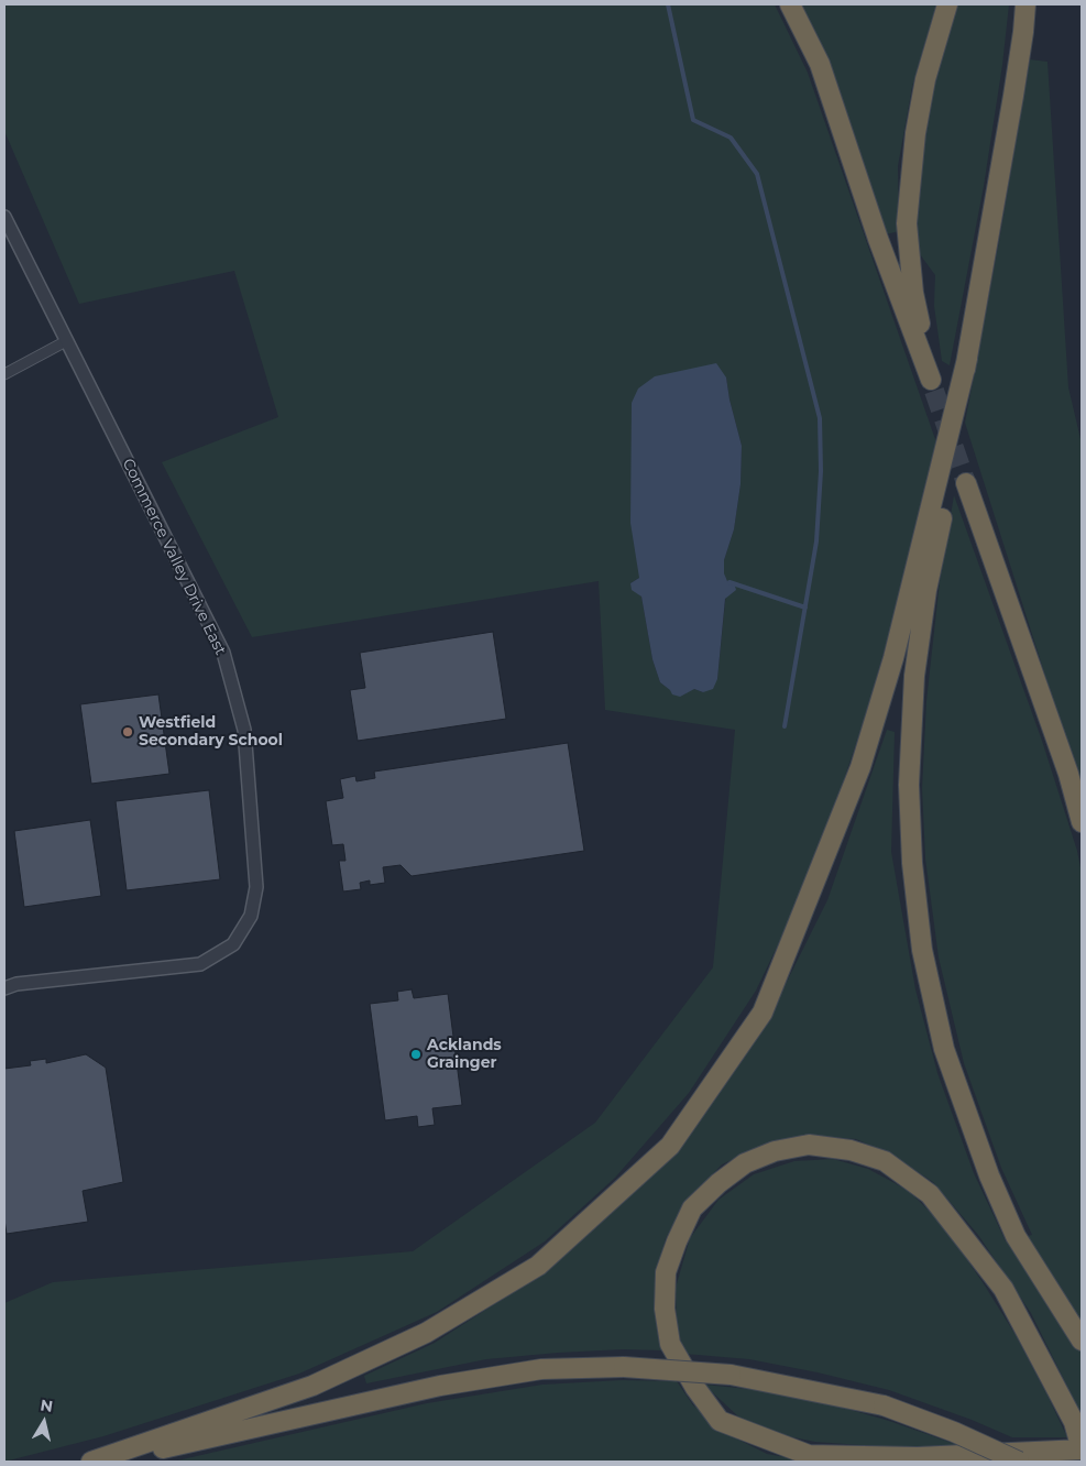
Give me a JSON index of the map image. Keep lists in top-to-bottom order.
{
  "streets": {
    "street": ["Commerce Valley Drive East"]
  },
  "places": ["Westfield Secondary School", "Acklands Grainger"],
  "north": "top"
}
